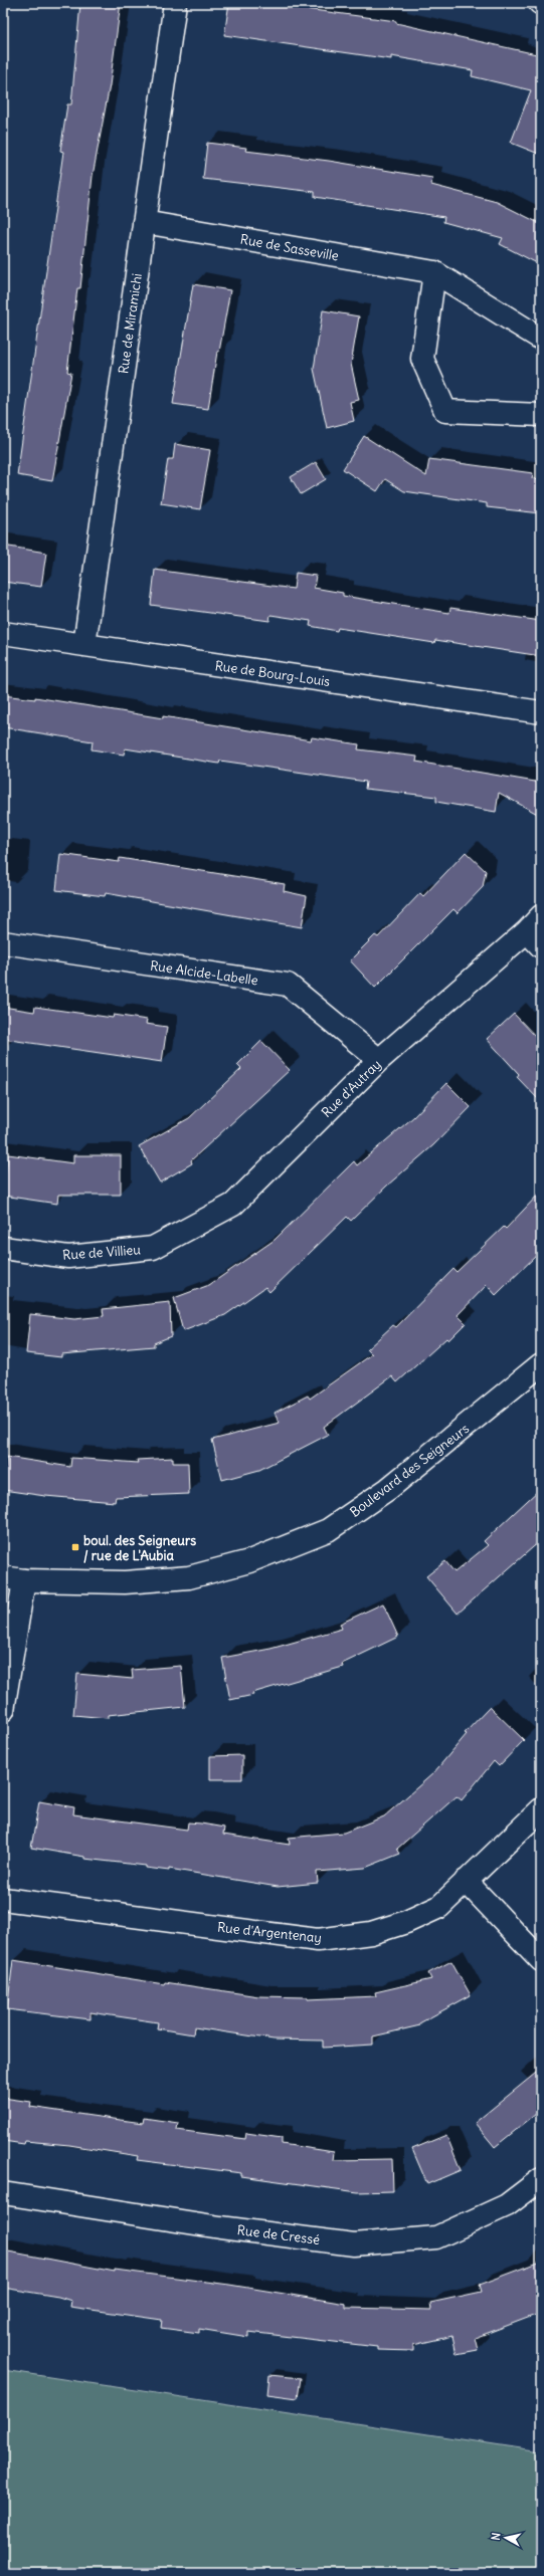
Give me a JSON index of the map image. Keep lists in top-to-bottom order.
{
  "streets": {
    "street": [
      "Rue de Sasseville",
      "Rue de Miramichi",
      "Rue de Bourg-Louis",
      "Rue Alcide-Labelle",
      "Rue d'Autray",
      "Rue de Villieu",
      "Boulevard des Seigneurs",
      "Rue d'Argentenay",
      "Rue de Cressé"
    ]
  },
  "crossings": [
    ["Rue de Sasseville", "Rue de Miramichi"],
    ["Rue de Miramichi", "Rue de Bourg-Louis"],
    ["Rue Alcide-Labelle", "Rue d'Autray"],
    ["Rue d'Autray", "Rue de Villieu"]
  ],
  "places": {
    "transit": ["boul. des Seigneurs / rue de L'Aubia"]
  },
  "north": "left"
}
